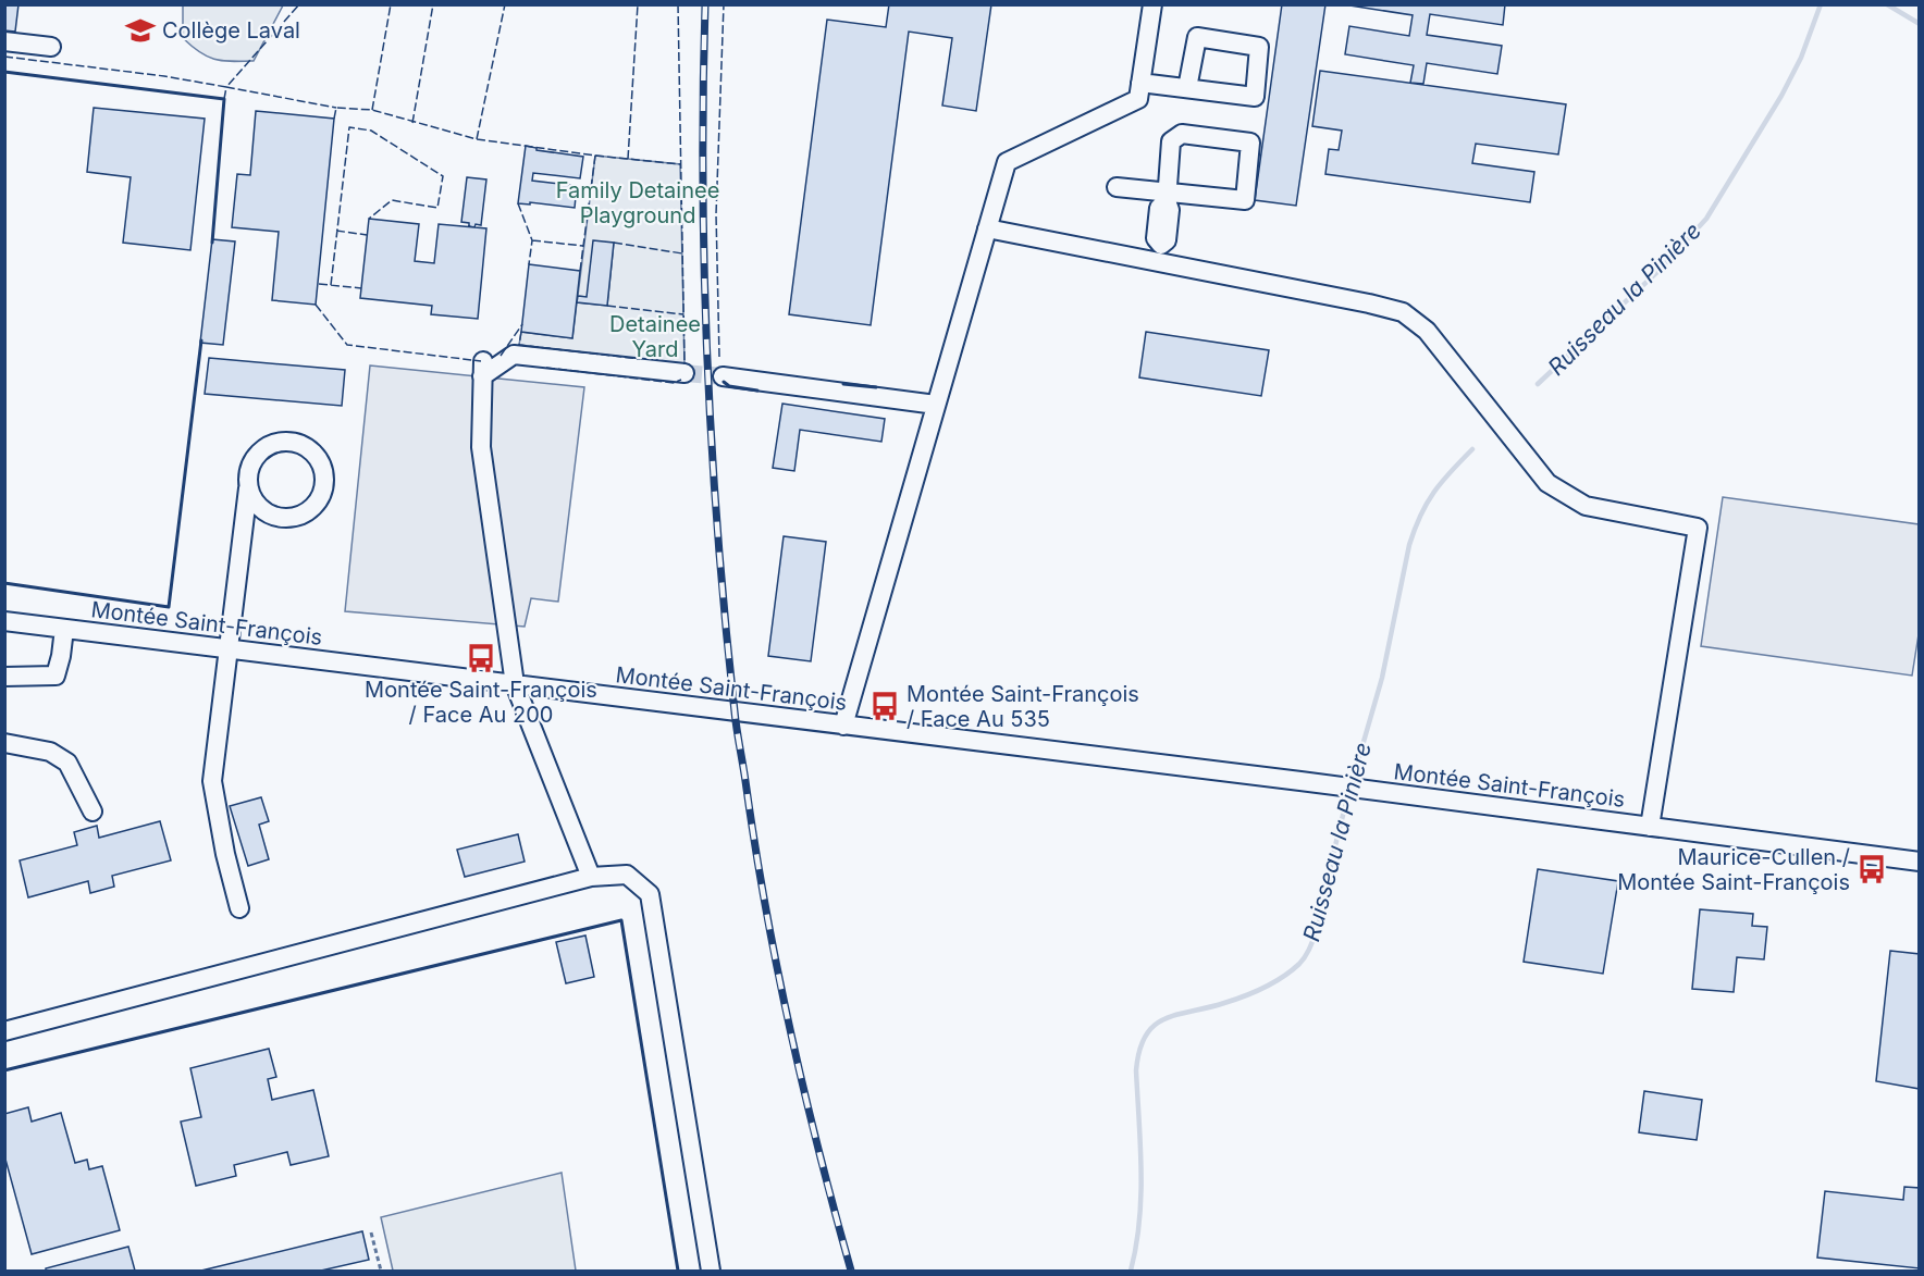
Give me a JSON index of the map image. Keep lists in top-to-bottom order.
{
  "streets": {
    "street": ["Montée Saint-François"]
  },
  "water": ["Ruisseau la Pinière"],
  "parks": ["Family Detainee Playground", "Detainee Yard"],
  "places": {
    "school or university": ["Collège Laval"],
    "bus stop": ["Montée Saint-François / Face Au 200", "Montée Saint-François / Face Au 535", "Maurice-Cullen / Montée Saint-François"]
  }
}
